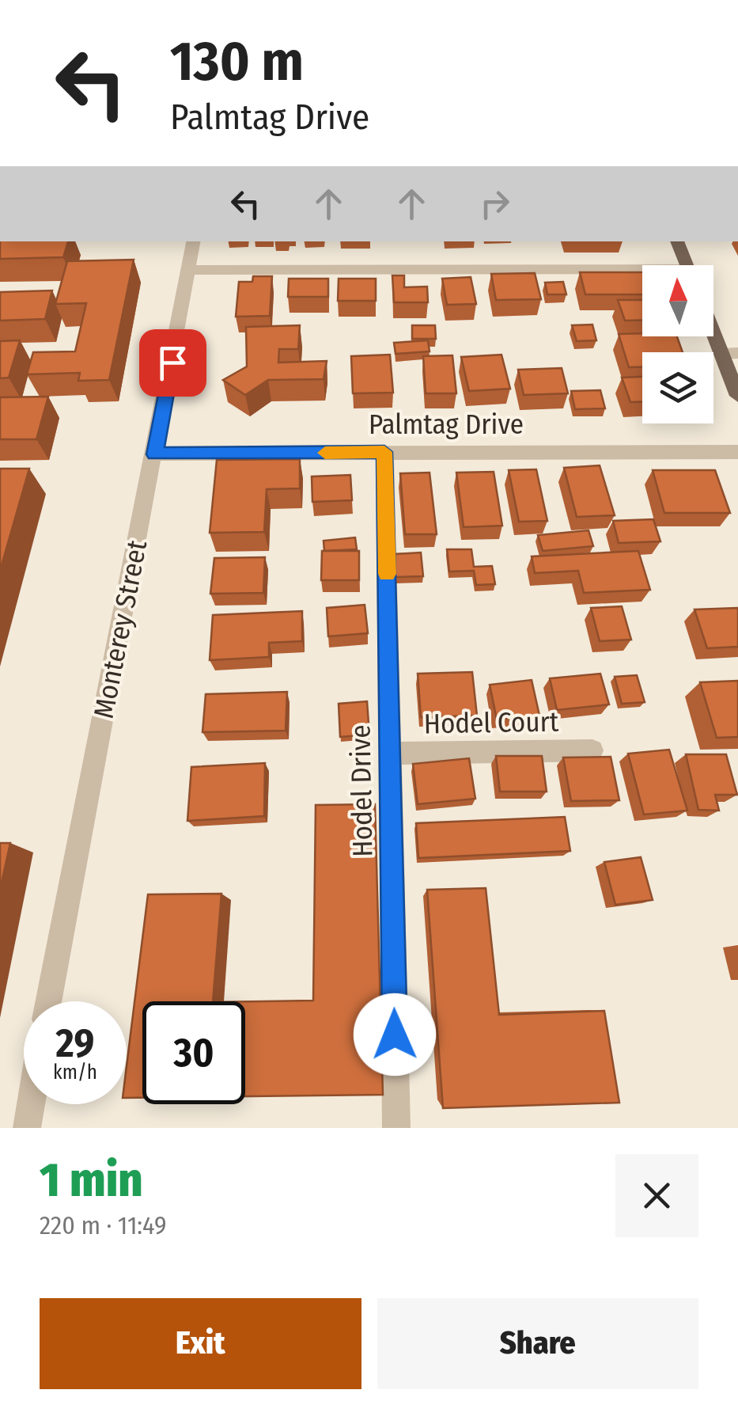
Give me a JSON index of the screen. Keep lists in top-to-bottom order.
{
  "streets": {
    "street": [
      "Palmtag Drive",
      "Monterey Street",
      "Hodel Court",
      "Hodel Drive"
    ]
  },
  "crossings": [
    ["Palmtag Drive", "Monterey Street"],
    ["Palmtag Drive", "Hodel Drive"],
    ["Hodel Court", "Hodel Drive"]
  ],
  "north": "top",
  "page": {
    "turn": ["130 m", "Palmtag Drive"],
    "speed": "29 km/h",
    "limit": "30",
    "heading": ["1 min", "220 m · 11:49"],
    "buttons": ["Exit", "Share"]
  }
}
